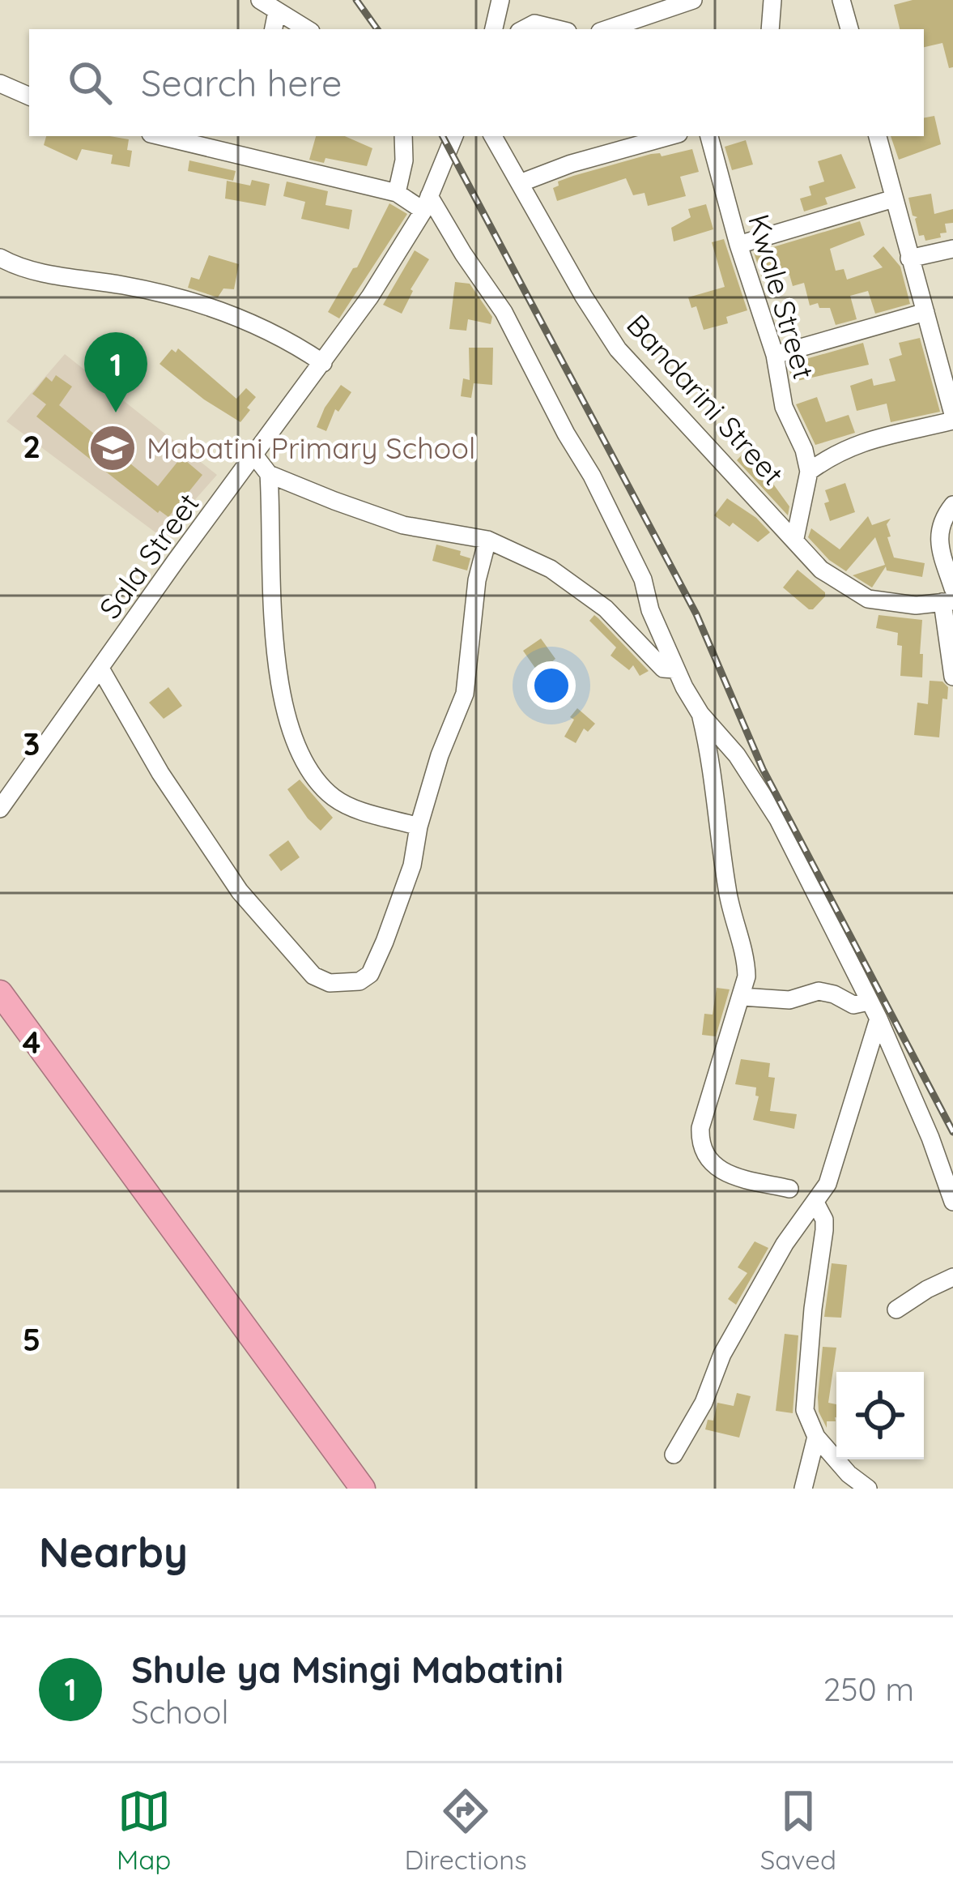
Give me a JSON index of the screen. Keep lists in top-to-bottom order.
{
  "streets": {
    "street": ["Kwale Street", "Bandarini Street", "Sala Street"]
  },
  "places": {
    "school or university": ["Mabatini Primary School"]
  },
  "page": {
    "search": "Search here",
    "pins": "1",
    "heading": "Nearby",
    "list": [
      {
        "mark": "1",
        "name": "Shule ya Msingi Mabatini",
        "note": "School",
        "value": "250 m"
      }
    ],
    "nav": ["Map", "Directions", "Saved"]
  },
  "grid": {
    "rows": [
      "2",
      "3",
      "4",
      "5"
    ]
  }
}
